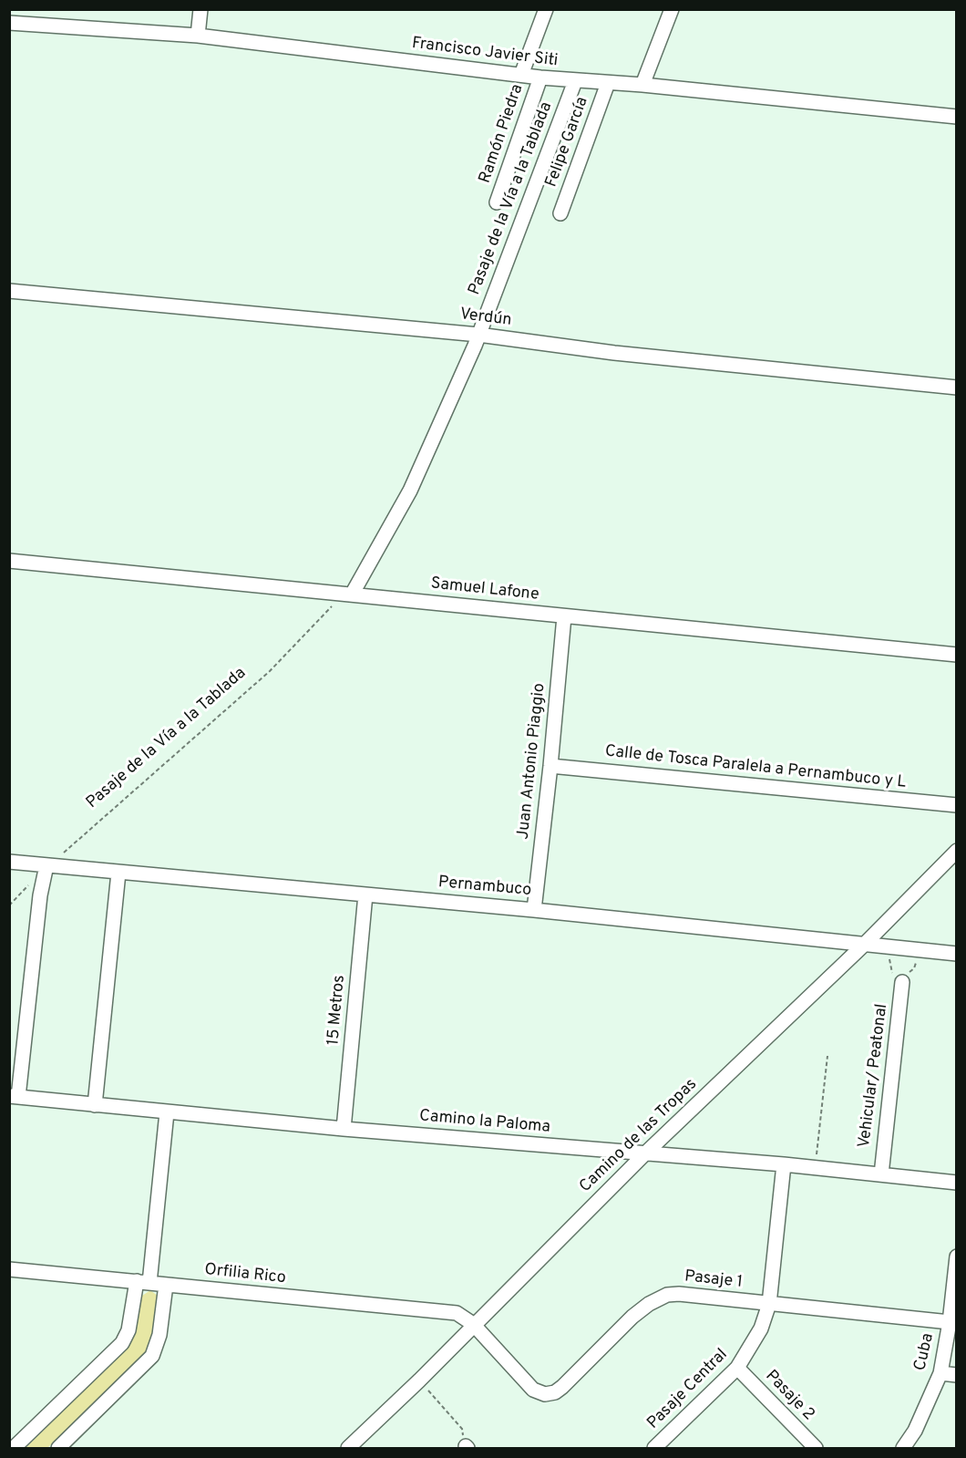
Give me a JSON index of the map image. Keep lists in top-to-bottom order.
{
  "streets": {
    "street": [
      "Francisco Javier Siti",
      "Ramón Piedra",
      "Felipe García",
      "Pasaje de la Vía a la Tablada",
      "Verdún",
      "Samuel Lafone",
      "Juan Antonio Piaggio",
      "Calle de Tosca Paralela a Pernambuco y L",
      "Pernambuco",
      "15 Metros",
      "Vehicular/ Peatonal",
      "Camino la Paloma",
      "Camino de las Tropas",
      "Orfilia Rico",
      "Pasaje 1",
      "Cuba",
      "Pasaje Central",
      "Pasaje 2"
    ]
  },
  "crossings": [
    ["Francisco Javier Siti", "Ramón Piedra"],
    ["Francisco Javier Siti", "Felipe García"],
    ["Francisco Javier Siti", "Pasaje de la Vía a la Tablada"],
    ["Pasaje de la Vía a la Tablada", "Verdún"],
    ["Pasaje de la Vía a la Tablada", "Samuel Lafone"],
    ["Pasaje de la Vía a la Tablada", "Pernambuco"],
    ["Samuel Lafone", "Juan Antonio Piaggio"],
    ["Juan Antonio Piaggio", "Calle de Tosca Paralela a Pernambuco y L"],
    ["Juan Antonio Piaggio", "Pernambuco"],
    ["Pernambuco", "15 Metros"],
    ["Pernambuco", "Camino de las Tropas"],
    ["15 Metros", "Camino la Paloma"],
    ["Vehicular/ Peatonal", "Camino la Paloma"],
    ["Camino la Paloma", "Camino de las Tropas"],
    ["Camino la Paloma", "Pasaje Central"],
    ["Camino de las Tropas", "Orfilia Rico"],
    ["Camino de las Tropas", "Pasaje 1"],
    ["Orfilia Rico", "Pasaje 1"],
    ["Pasaje 1", "Cuba"],
    ["Pasaje 1", "Pasaje Central"],
    ["Pasaje Central", "Pasaje 2"]
  ]
}
